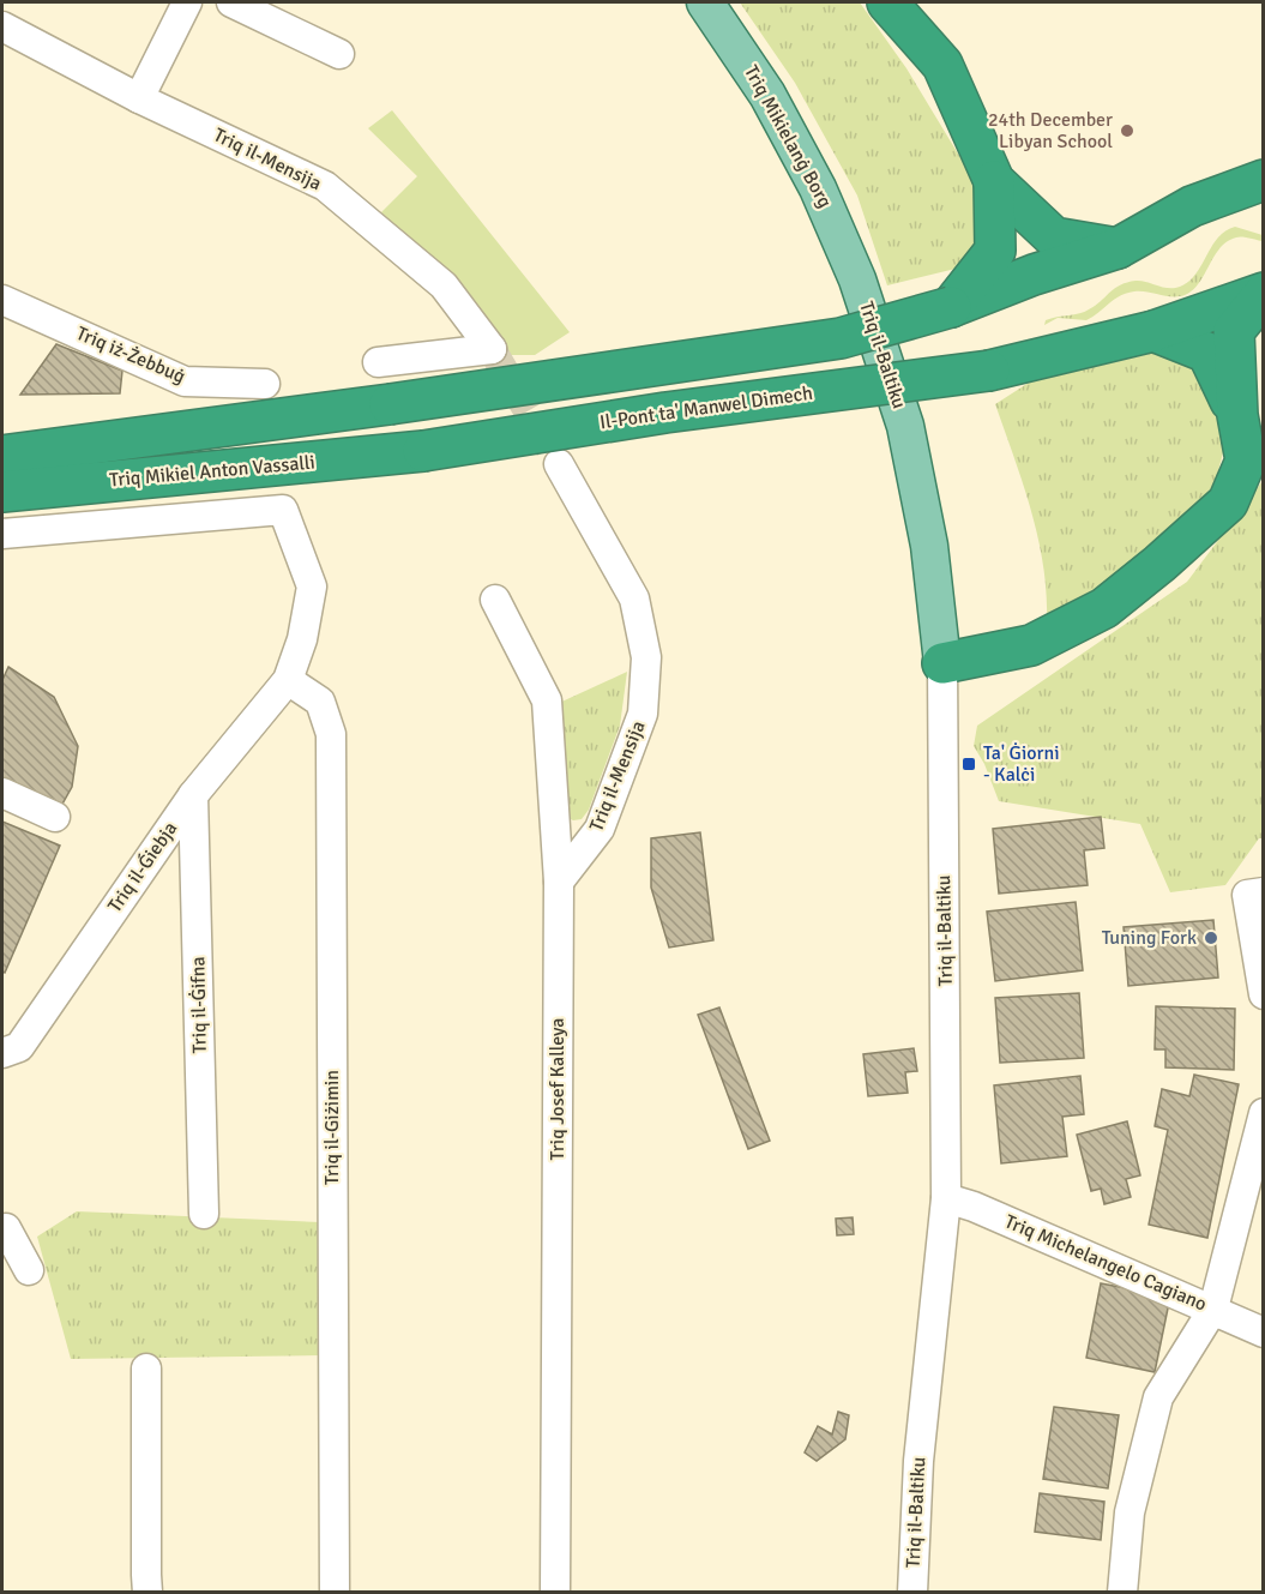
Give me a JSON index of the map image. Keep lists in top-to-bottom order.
{
  "streets": {
    "highway": ["Il-Pont ta' Manwel Dimech", "Triq Mikiel Anton Vassalli"],
    "main road": ["Triq Mikielanġ Borg", "Triq il-Baltiku"],
    "street": [
      "Triq il-Mensija",
      "Triq iż-Żebbuġ",
      "Triq il-Ǵiebja",
      "Triq il-Ġifna",
      "Triq Josef Kalleya",
      "Triq il-Giżimin",
      "Triq Michelangelo Cagiano"
    ]
  },
  "crossings": [
    ["Triq Mikielanġ Borg", "Triq il-Baltiku"],
    ["Triq il-Mensija", "Triq Josef Kalleya"],
    ["Triq il-Baltiku", "Triq Michelangelo Cagiano"],
    ["Il-Pont ta' Manwel Dimech", "Triq Mikiel Anton Vassalli"],
    ["Triq il-Ǵiebja", "Triq il-Ġifna"],
    ["Triq il-Ǵiebja", "Triq il-Giżimin"]
  ],
  "places": {
    "other": ["24th December Libyan School", "Tuning Fork"],
    "transit": ["Ta' Ġiorni - Kalċi"]
  }
}
